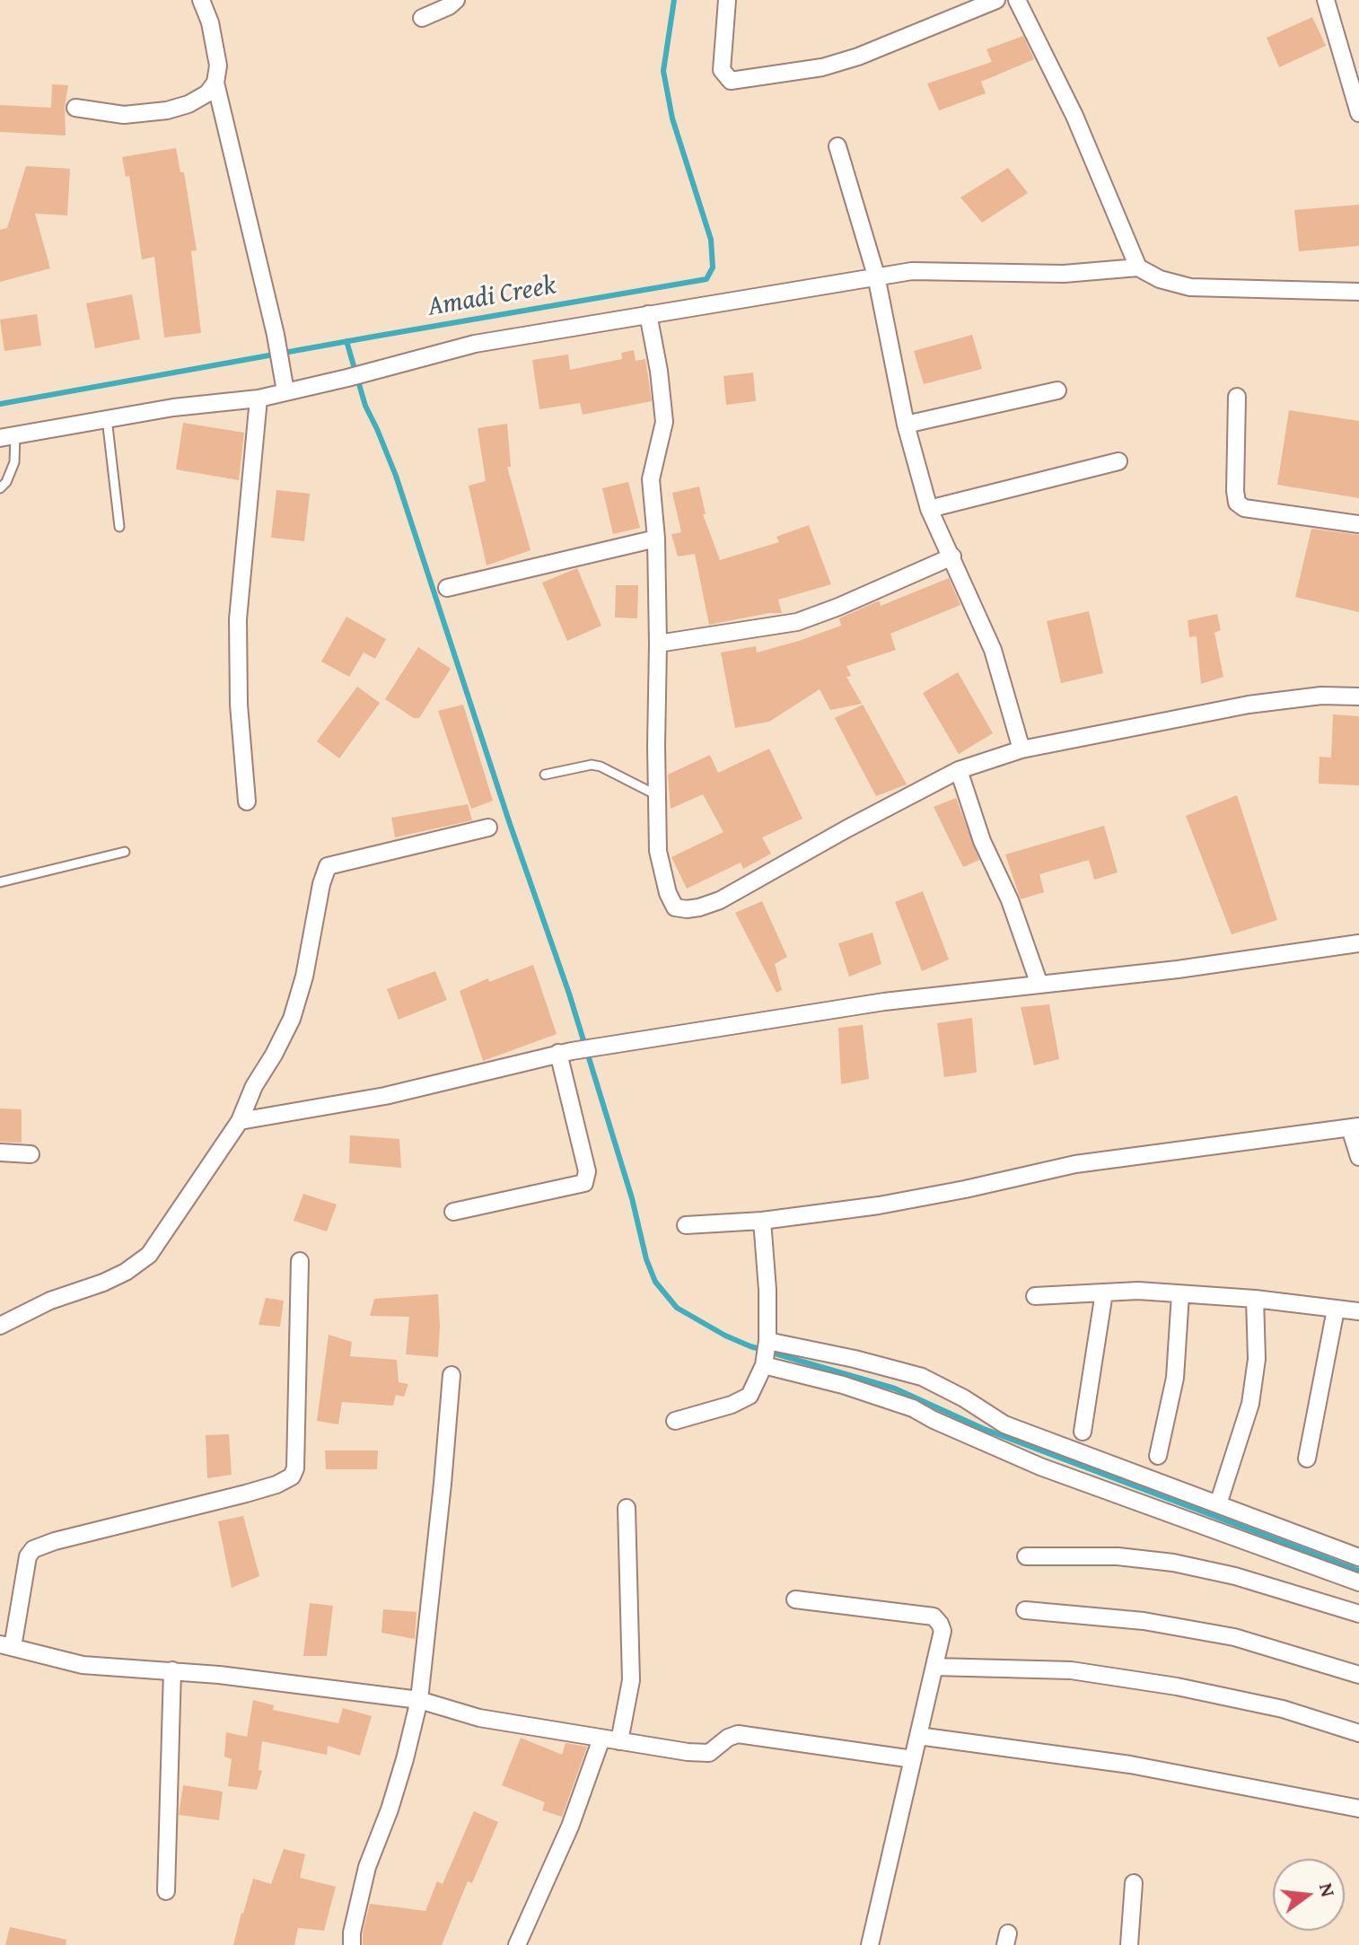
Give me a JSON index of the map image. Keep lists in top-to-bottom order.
{
  "water": ["Amadi Creek"],
  "north": "right"
}
